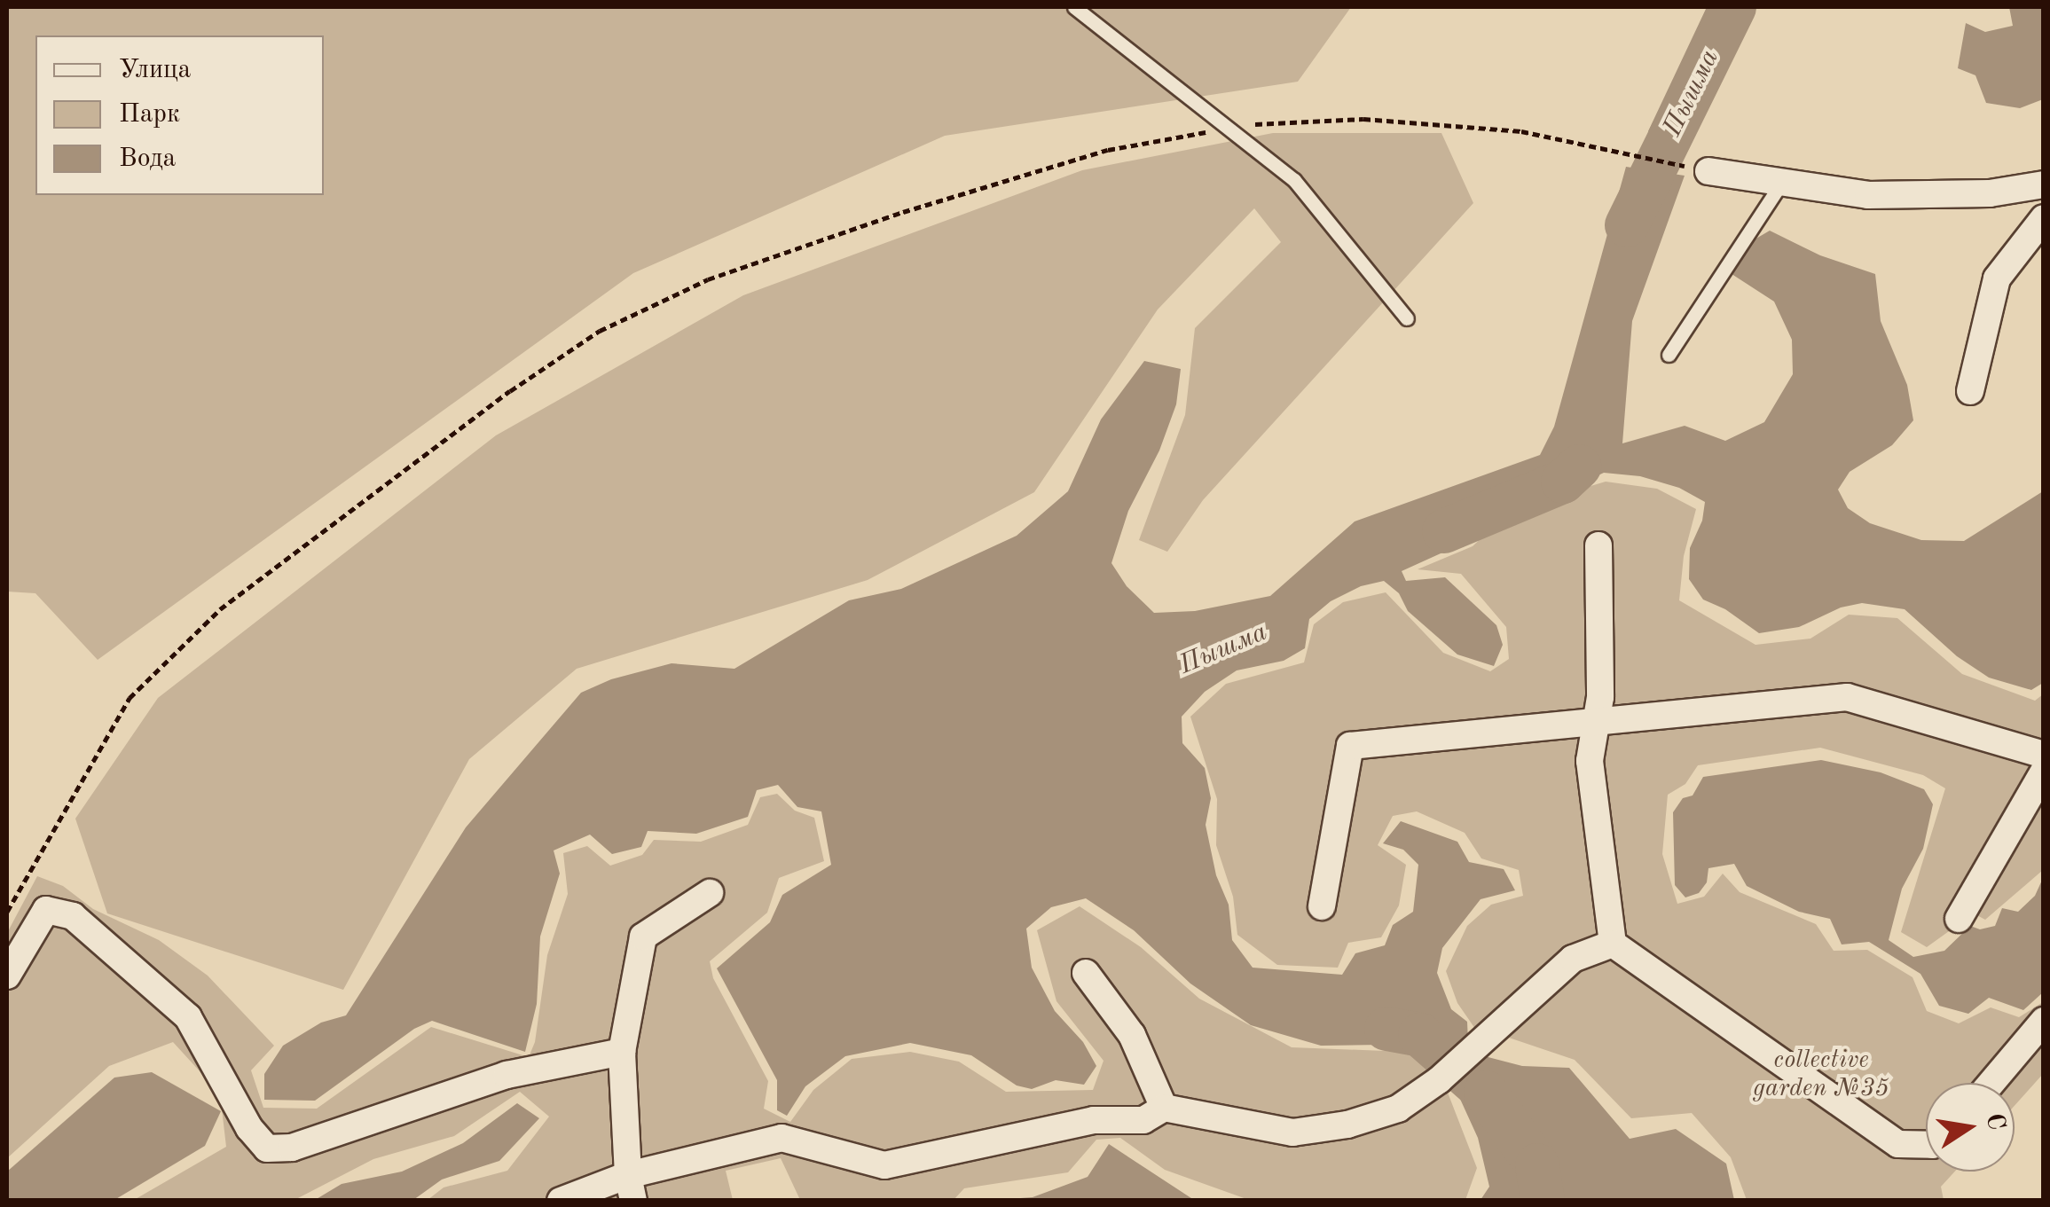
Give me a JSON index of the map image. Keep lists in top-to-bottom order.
{
  "water": ["Пышма"],
  "parks": ["collective garden №35"],
  "legend": ["Улица", "Парк", "Вода"],
  "north": "right"
}
